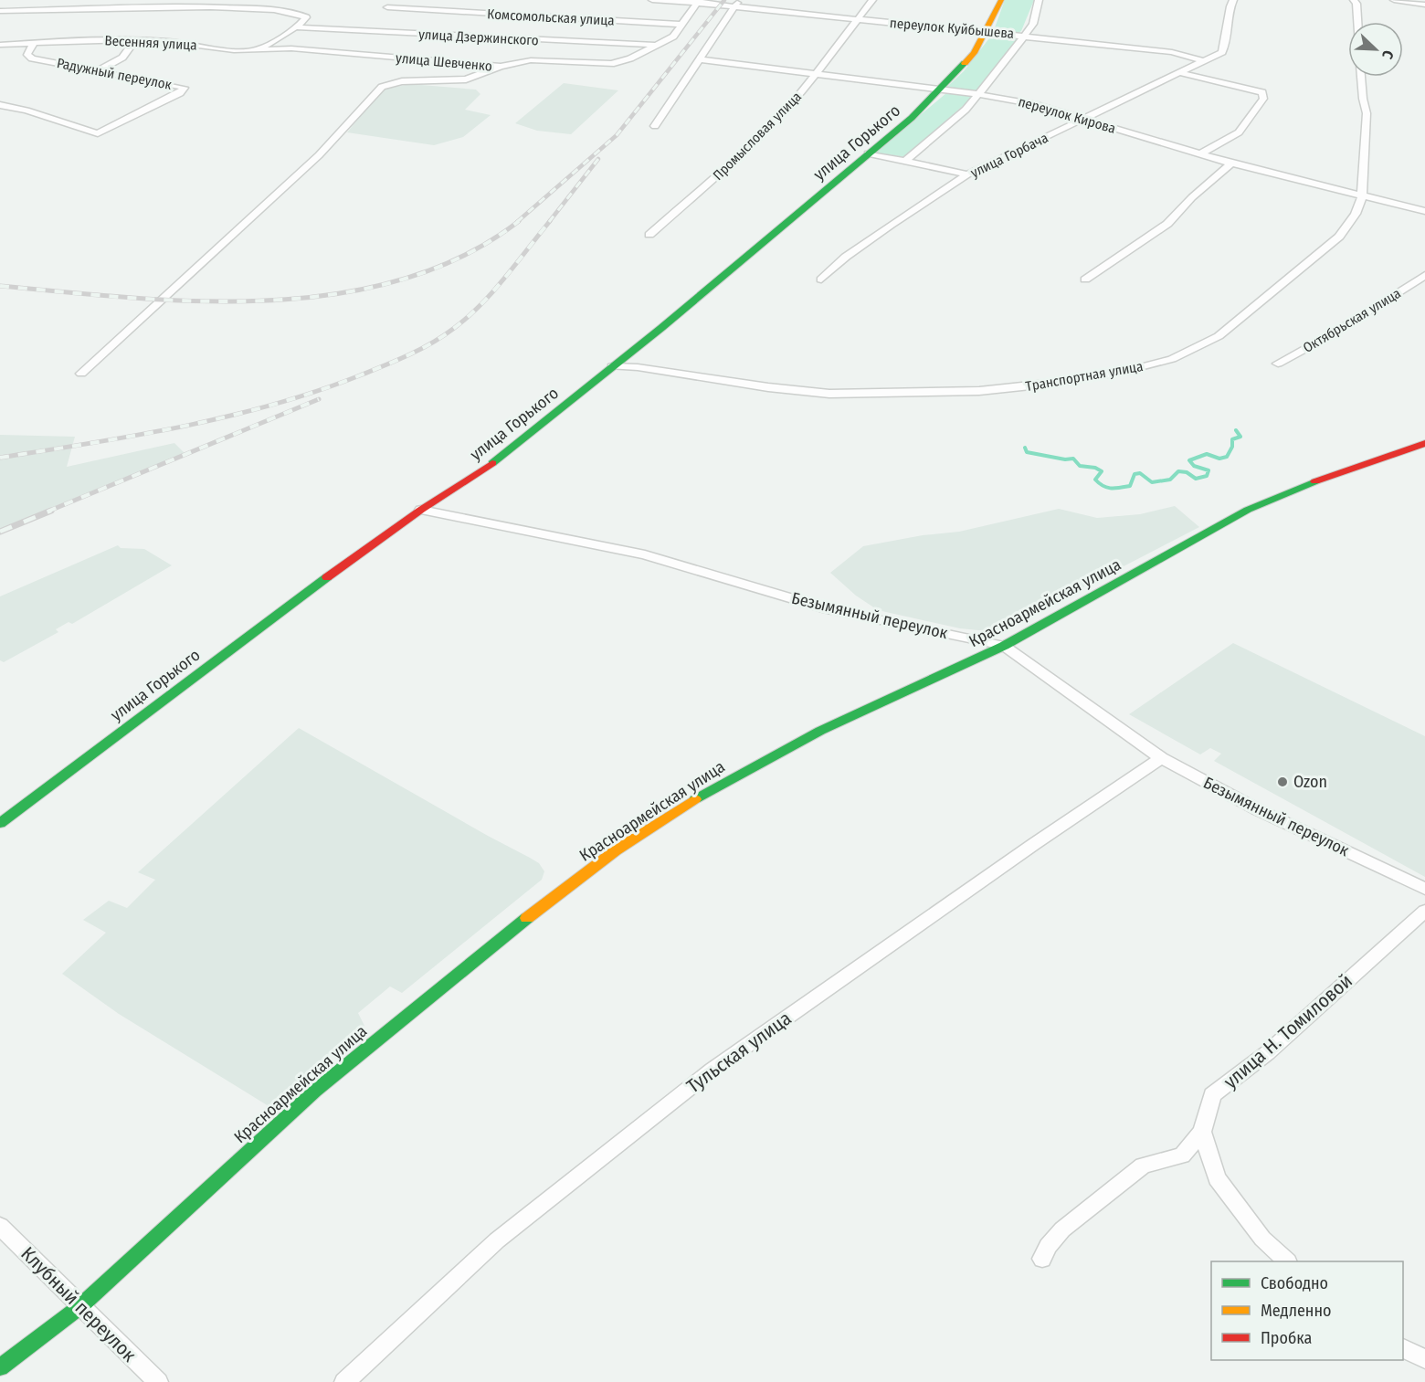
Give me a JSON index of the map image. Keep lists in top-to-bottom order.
{
  "streets": {
    "street": [
      "Комсомольская улица",
      "переулок Куйбышева",
      "улица Дзержинского",
      "Весенняя улица",
      "улица Шевченко",
      "Радужный переулок",
      "переулок Кирова",
      "Промысловая улица",
      "улица Горького",
      "улица Горбача",
      "Октябрьская улица",
      "Транспортная улица",
      "Красноармейская улица",
      "Безымянный переулок",
      "улица Н. Томиловой",
      "Тульская улица",
      "Клубный переулок"
    ]
  },
  "crossings": [
    ["переулок Куйбышева", "Промысловая улица"],
    ["переулок Куйбышева", "улица Горького"],
    ["переулок Куйбышева", "улица Горбача"],
    ["улица Дзержинского", "улица Шевченко"],
    ["Весенняя улица", "улица Шевченко"],
    ["Весенняя улица", "Радужный переулок"],
    ["переулок Кирова", "Промысловая улица"],
    ["переулок Кирова", "улица Горького"],
    ["переулок Кирова", "улица Горбача"],
    ["переулок Кирова", "Транспортная улица"],
    ["улица Горького", "Транспортная улица"],
    ["улица Горького", "Безымянный переулок"],
    ["Красноармейская улица", "Безымянный переулок"],
    ["Красноармейская улица", "Клубный переулок"],
    ["Безымянный переулок", "Тульская улица"]
  ],
  "places": ["Ozon"],
  "legend": ["Свободно", "Медленно", "Пробка"],
  "north": "bottom right"
}
